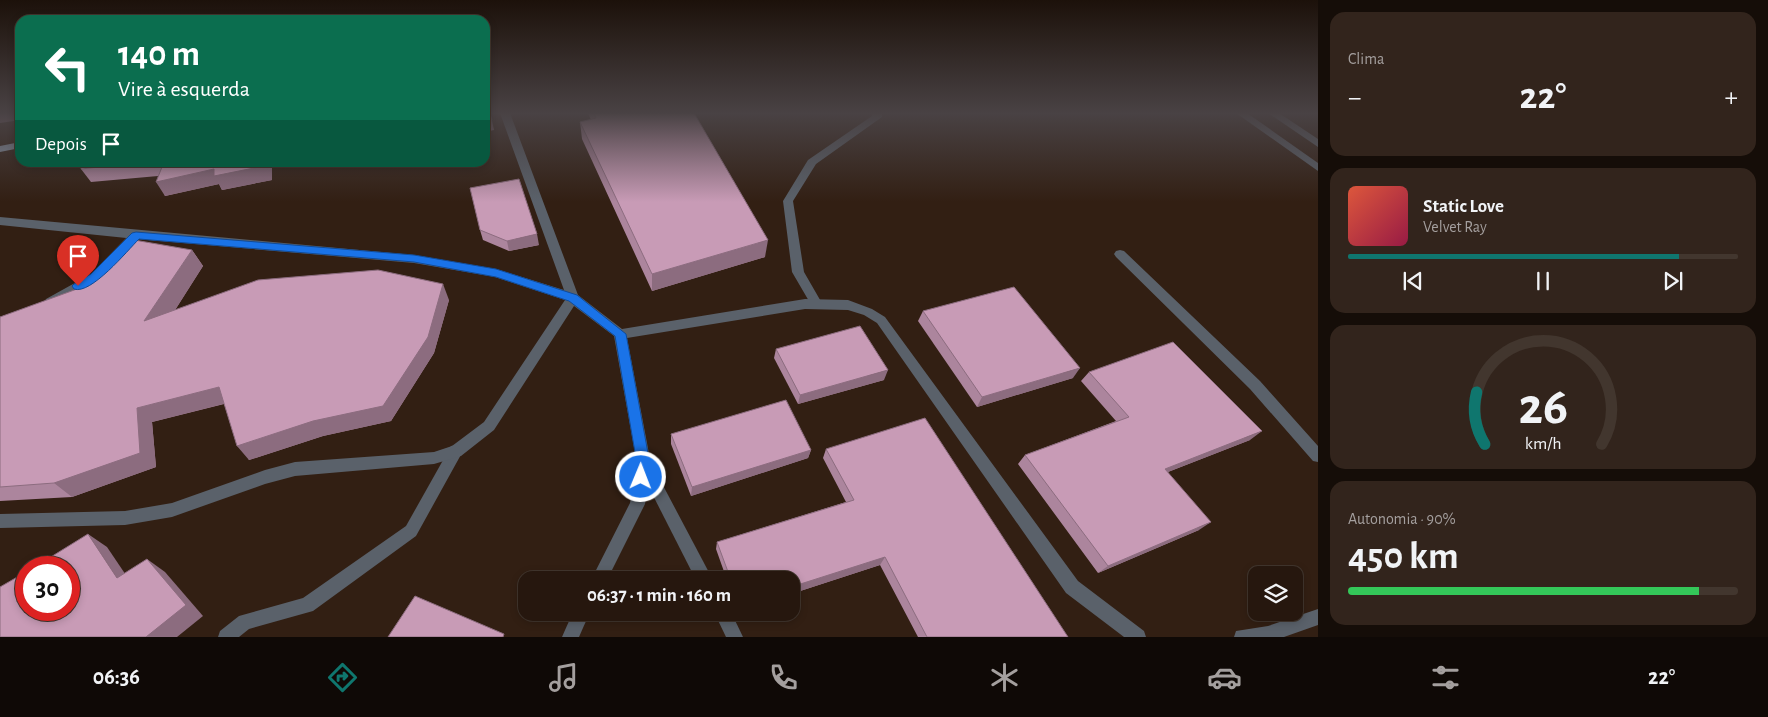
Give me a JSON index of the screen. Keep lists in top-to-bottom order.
{
  "page": {
    "tile": [
      "Clima",
      ["Autonomia · 90%", "450 km"]
    ],
    "turn": ["140 m", "Vire à esquerda"],
    "heat": ["−", "22°", "+"],
    "then": "Depois",
    "song": ["Static Love", "Velvet Ray"],
    "limit": "30",
    "trip": "06:37 · 1 min · 160 m",
    "tabs": ["06:36", "22°"],
    "gauge": ["26", "km/h"]
  }
}
